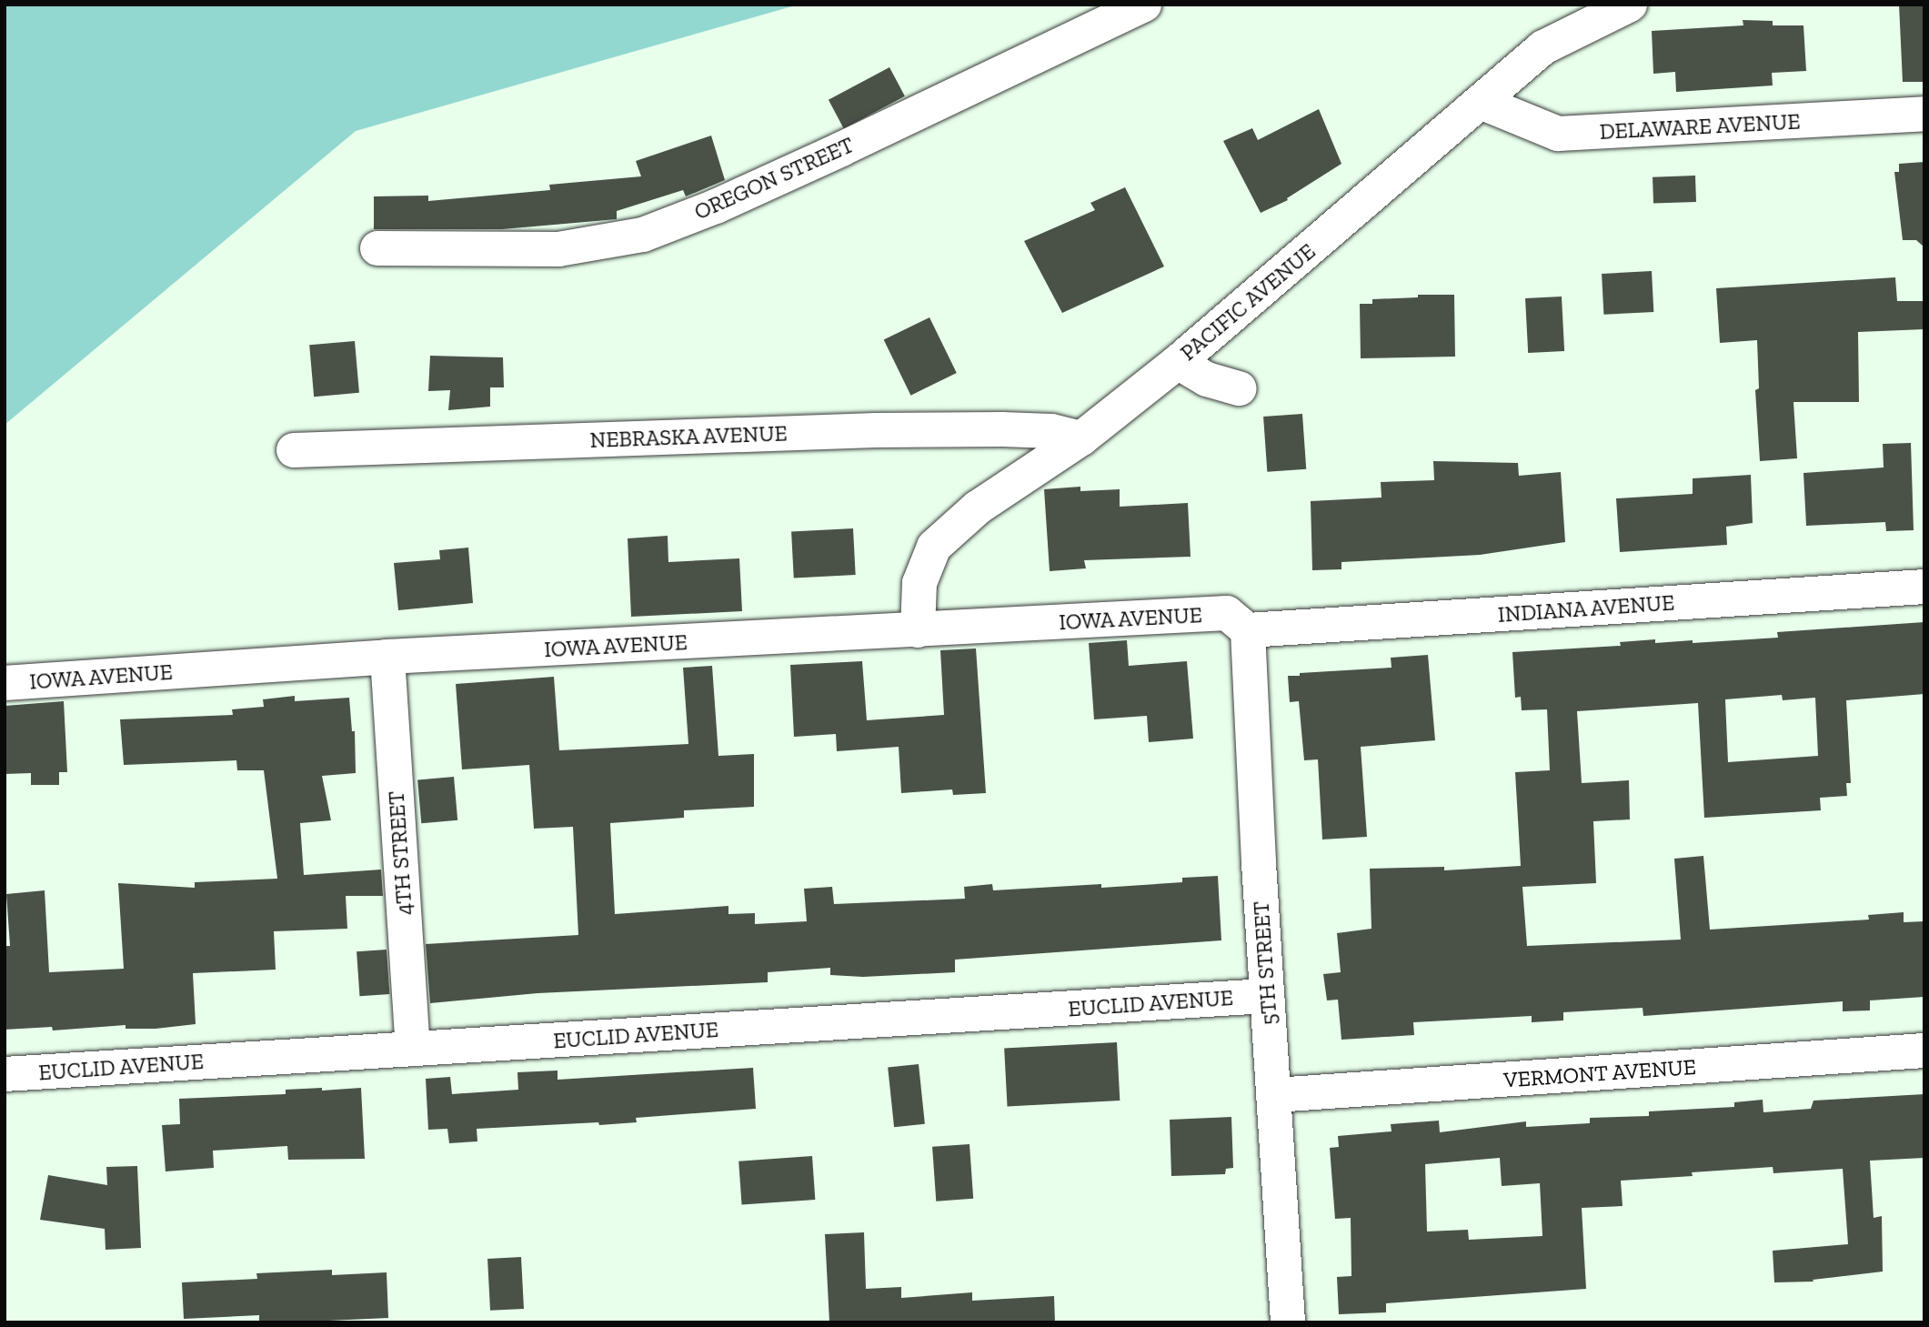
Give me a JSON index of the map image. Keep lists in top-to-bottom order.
{
  "streets": {
    "street": [
      "DELAWARE AVENUE",
      "OREGON STREET",
      "PACIFIC AVENUE",
      "NEBRASKA AVENUE",
      "INDIANA AVENUE",
      "IOWA AVENUE",
      "4TH STREET",
      "5TH STREET",
      "EUCLID AVENUE",
      "VERMONT AVENUE"
    ]
  },
  "crossings": [
    ["DELAWARE AVENUE", "PACIFIC AVENUE"],
    ["PACIFIC AVENUE", "NEBRASKA AVENUE"],
    ["PACIFIC AVENUE", "IOWA AVENUE"],
    ["INDIANA AVENUE", "IOWA AVENUE"],
    ["INDIANA AVENUE", "5TH STREET"],
    ["IOWA AVENUE", "4TH STREET"],
    ["IOWA AVENUE", "5TH STREET"],
    ["4TH STREET", "EUCLID AVENUE"],
    ["5TH STREET", "EUCLID AVENUE"],
    ["5TH STREET", "VERMONT AVENUE"]
  ]
}
